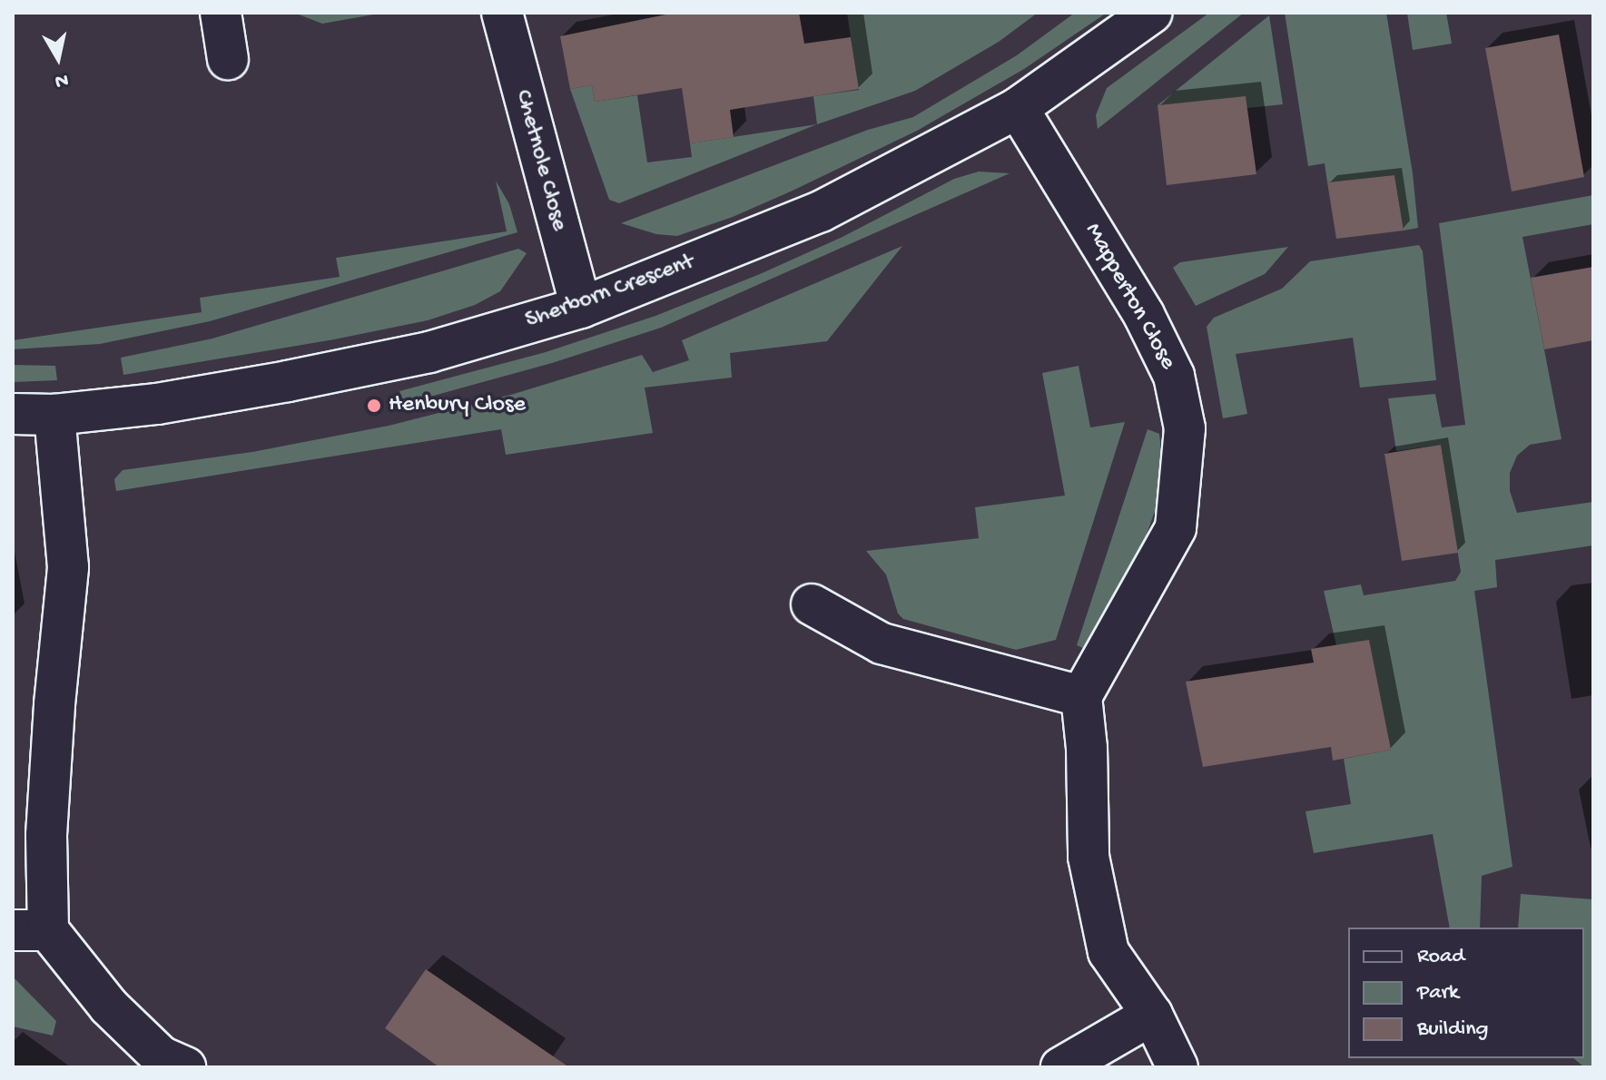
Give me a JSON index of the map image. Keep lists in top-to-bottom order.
{
  "streets": {
    "street": ["Chetnole Close", "Sherborn Crescent", "Mapperton Close"]
  },
  "crossings": [
    ["Chetnole Close", "Sherborn Crescent"],
    ["Sherborn Crescent", "Mapperton Close"]
  ],
  "places": ["Henbury Close"],
  "legend": ["Road", "Park", "Building"],
  "north": "bottom"
}
